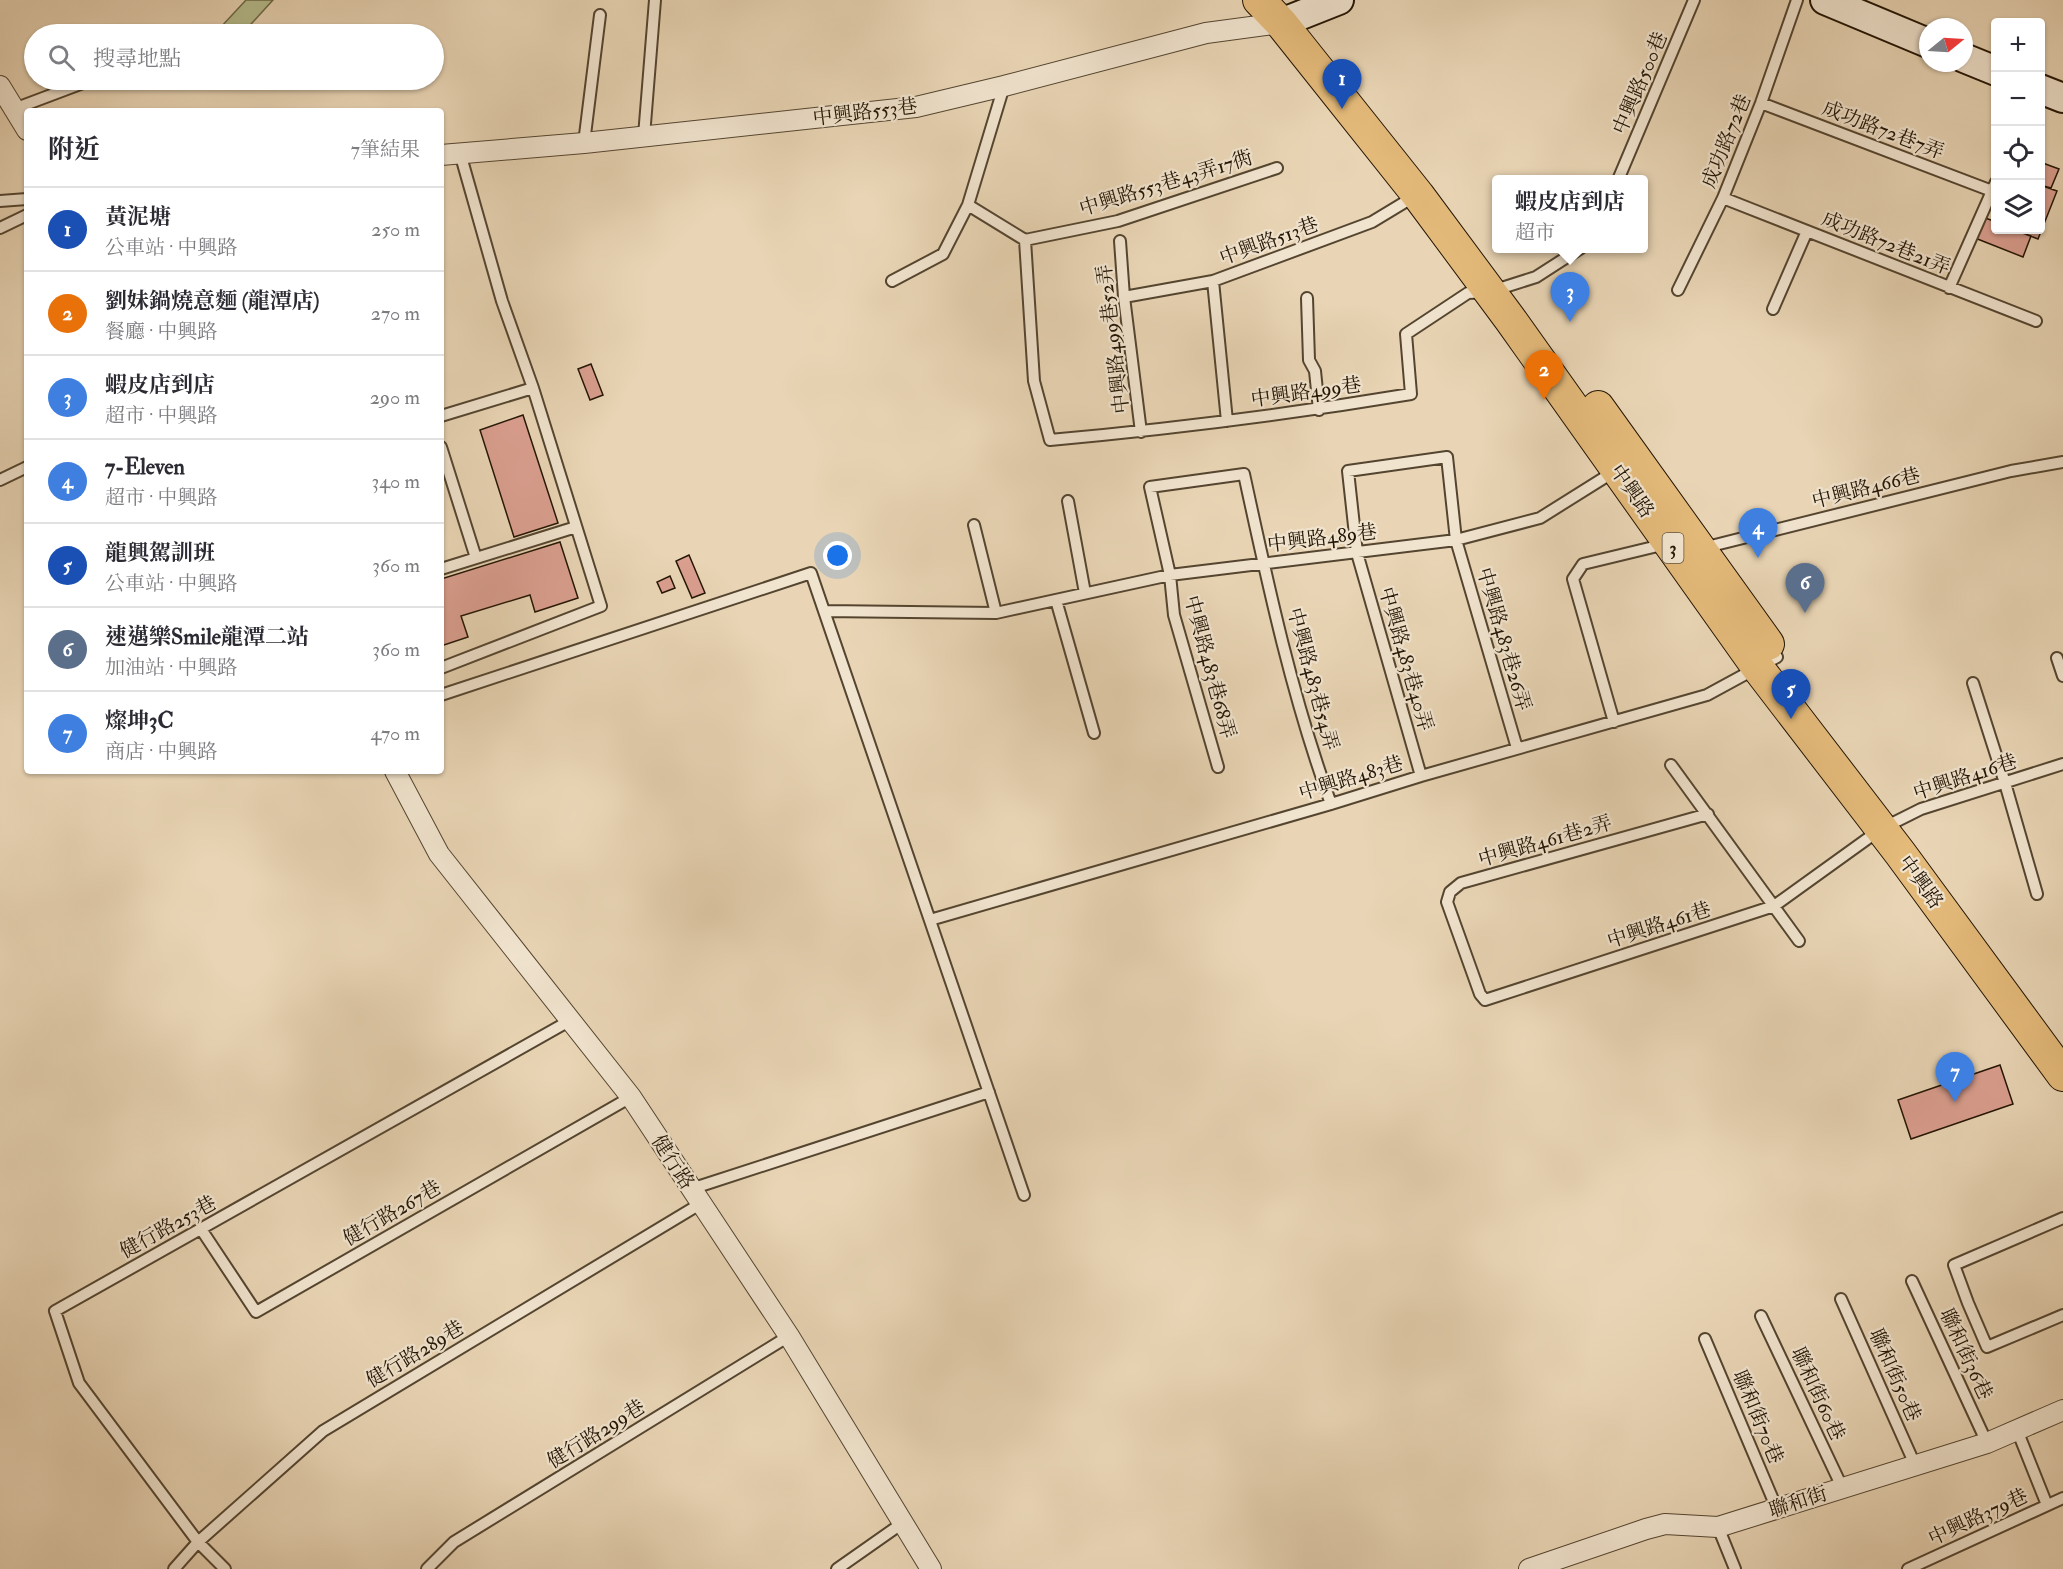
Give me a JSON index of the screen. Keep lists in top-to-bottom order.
{
  "streets": {
    "main road": ["中興路", "3"],
    "street": ["中興路553巷", "健行路", "聯和街"],
    "lane": [
      "中興路500巷",
      "成功路72巷7弄",
      "成功路72巷",
      "中興路553巷43弄17衖",
      "中興路513巷",
      "成功路72巷21弄",
      "中興路499巷52弄",
      "中興路499巷",
      "中興路466巷",
      "中興路489巷",
      "中興路483巷26弄",
      "中興路483巷40弄",
      "中興路483巷68弄",
      "中興路483巷54弄",
      "中興路416巷",
      "中興路483巷",
      "中興路461巷2弄",
      "中興路461巷",
      "健行路267巷",
      "健行路253巷",
      "健行路289巷",
      "聯和街36巷",
      "聯和街50巷",
      "聯和街60巷",
      "聯和街70巷",
      "健行路299巷",
      "中興路379巷"
    ]
  },
  "crossings": [
    ["中興路553巷", "中興路"],
    ["成功路72巷7弄", "成功路72巷"],
    ["成功路72巷", "成功路72巷21弄"],
    ["中興路553巷43弄17衖", "中興路499巷"],
    ["中興路513巷", "中興路499巷52弄"],
    ["中興路513巷", "中興路"],
    ["中興路499巷52弄", "中興路499巷"],
    ["中興路499巷", "中興路"],
    ["中興路466巷", "中興路"],
    ["中興路466巷", "中興路483巷"],
    ["中興路", "中興路489巷"],
    ["中興路", "中興路416巷"],
    ["中興路", "中興路483巷"],
    ["中興路", "中興路461巷"],
    ["中興路489巷", "中興路483巷26弄"],
    ["中興路489巷", "中興路483巷40弄"],
    ["中興路489巷", "中興路483巷68弄"],
    ["中興路489巷", "中興路483巷54弄"],
    ["中興路483巷26弄", "中興路483巷40弄"],
    ["中興路483巷26弄", "中興路483巷"],
    ["中興路483巷40弄", "中興路483巷"],
    ["中興路483巷68弄", "中興路483巷54弄"],
    ["中興路483巷54弄", "中興路483巷"],
    ["中興路416巷", "中興路461巷"],
    ["中興路461巷2弄", "中興路461巷"],
    ["健行路", "健行路267巷"],
    ["健行路", "健行路253巷"],
    ["健行路", "健行路289巷"],
    ["健行路", "健行路299巷"],
    ["健行路267巷", "健行路253巷"],
    ["健行路253巷", "健行路289巷"],
    ["聯和街36巷", "聯和街"],
    ["聯和街50巷", "聯和街"],
    ["聯和街60巷", "聯和街"],
    ["聯和街70巷", "聯和街"]
  ],
  "north": "right",
  "page": {
    "map_buttons": ["+", "−"],
    "search": "搜尋地點",
    "pins": [
      "1",
      "3",
      "2",
      "4",
      "6",
      "5",
      "7"
    ],
    "heading": ["附近", "7筆結果"],
    "popup": ["蝦皮店到店", "超市"],
    "list": [
      {
        "mark": "1",
        "name": "黃泥塘",
        "note": "公車站 · 中興路",
        "value": "250 m"
      },
      {
        "mark": "2",
        "name": "劉妹鍋燒意麵 (龍潭店)",
        "note": "餐廳 · 中興路",
        "value": "270 m"
      },
      {
        "mark": "3",
        "name": "蝦皮店到店",
        "note": "超市 · 中興路",
        "value": "290 m"
      },
      {
        "mark": "4",
        "name": "7-Eleven",
        "note": "超市 · 中興路",
        "value": "340 m"
      },
      {
        "mark": "5",
        "name": "龍興駕訓班",
        "note": "公車站 · 中興路",
        "value": "360 m"
      },
      {
        "mark": "6",
        "name": "速邁樂Smile龍潭二站",
        "note": "加油站 · 中興路",
        "value": "360 m"
      },
      {
        "mark": "7",
        "name": "燦坤3C",
        "note": "商店 · 中興路",
        "value": "470 m"
      }
    ]
  }
}
